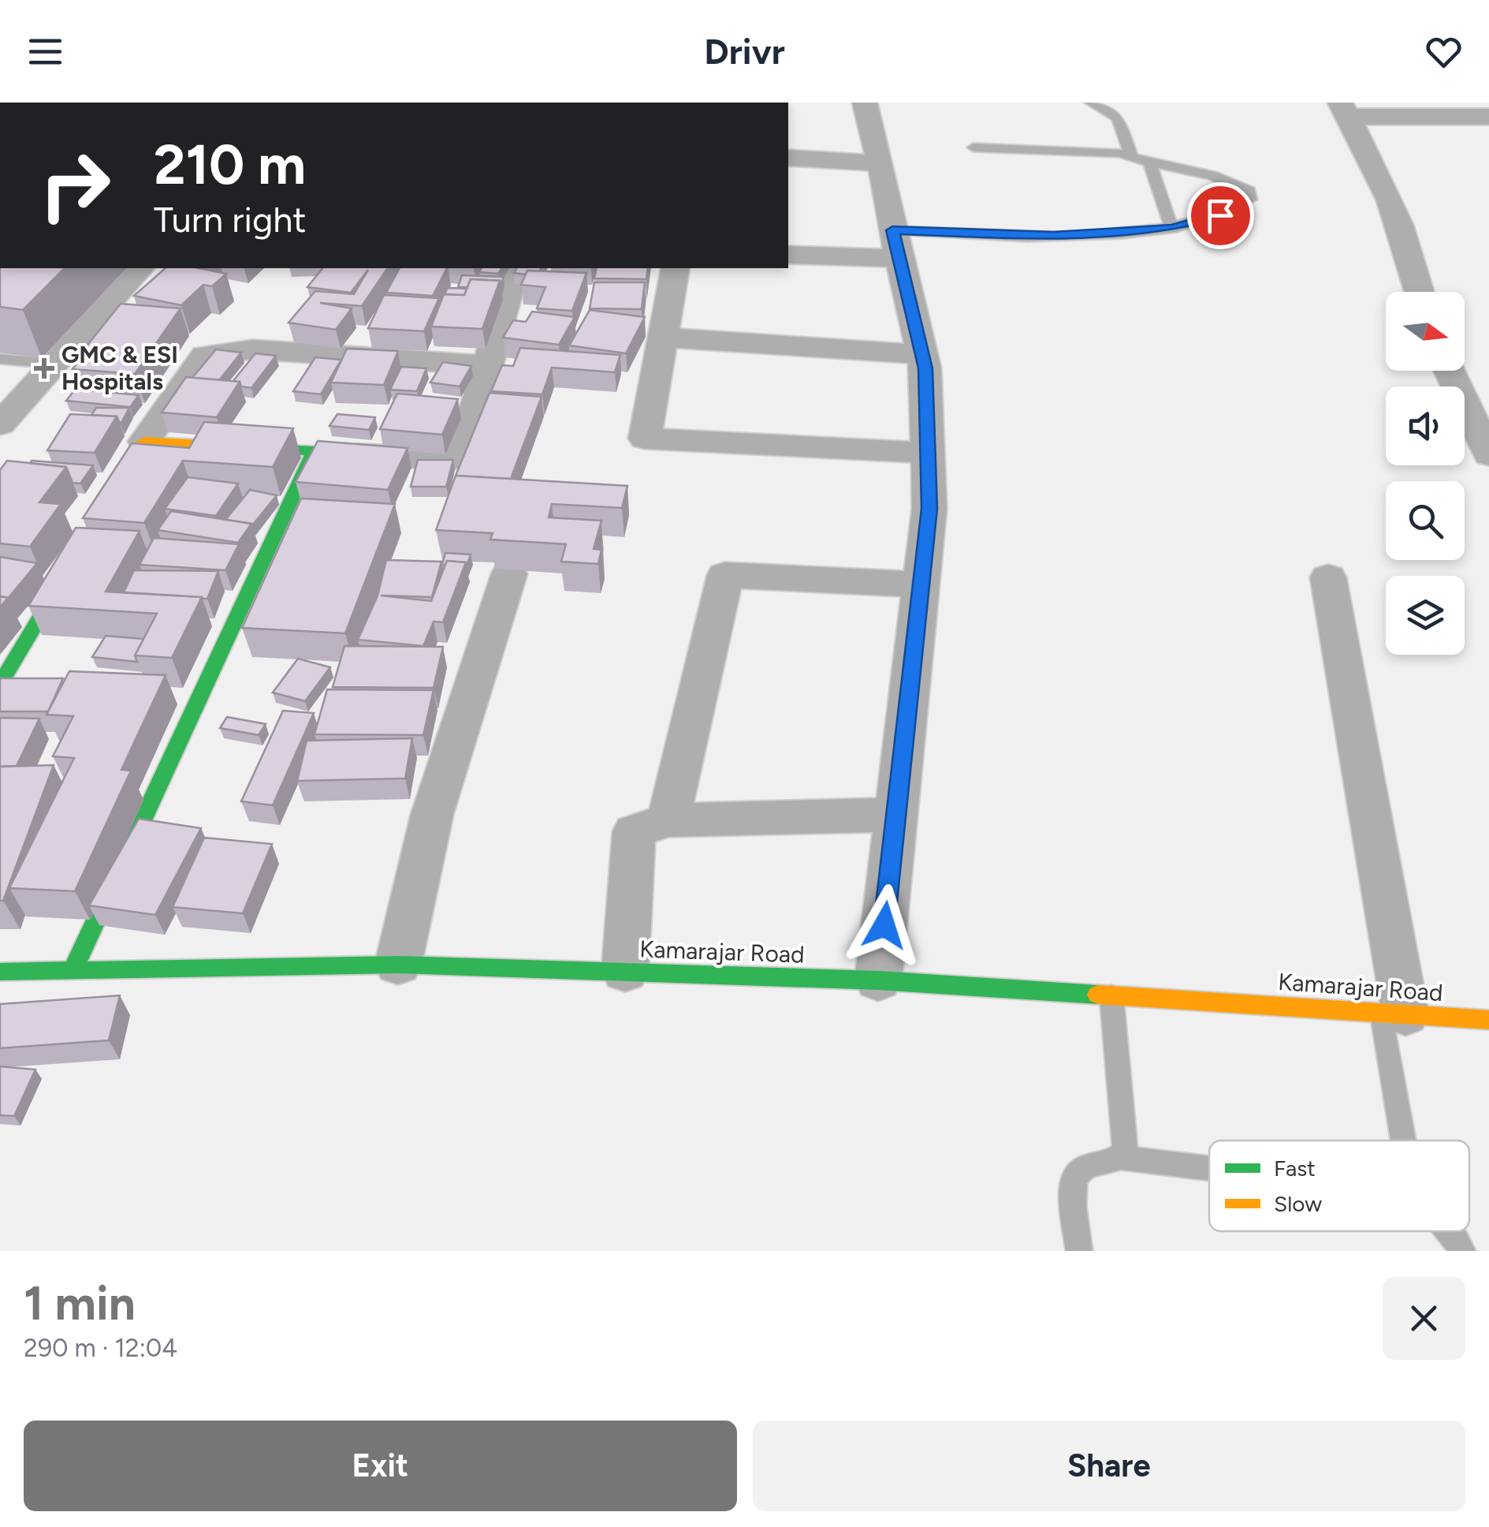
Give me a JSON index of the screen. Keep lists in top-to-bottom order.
{
  "streets": {
    "main road": ["Kamarajar Road"]
  },
  "places": {
    "health": ["GMC & ESI Hospitals"]
  },
  "legend": ["Fast", "Slow"],
  "north": "right",
  "page": {
    "header": "Drivr",
    "turn": ["210 m", "Turn right"],
    "heading": ["1 min", "290 m · 12:04"],
    "buttons": ["Exit", "Share"]
  }
}
